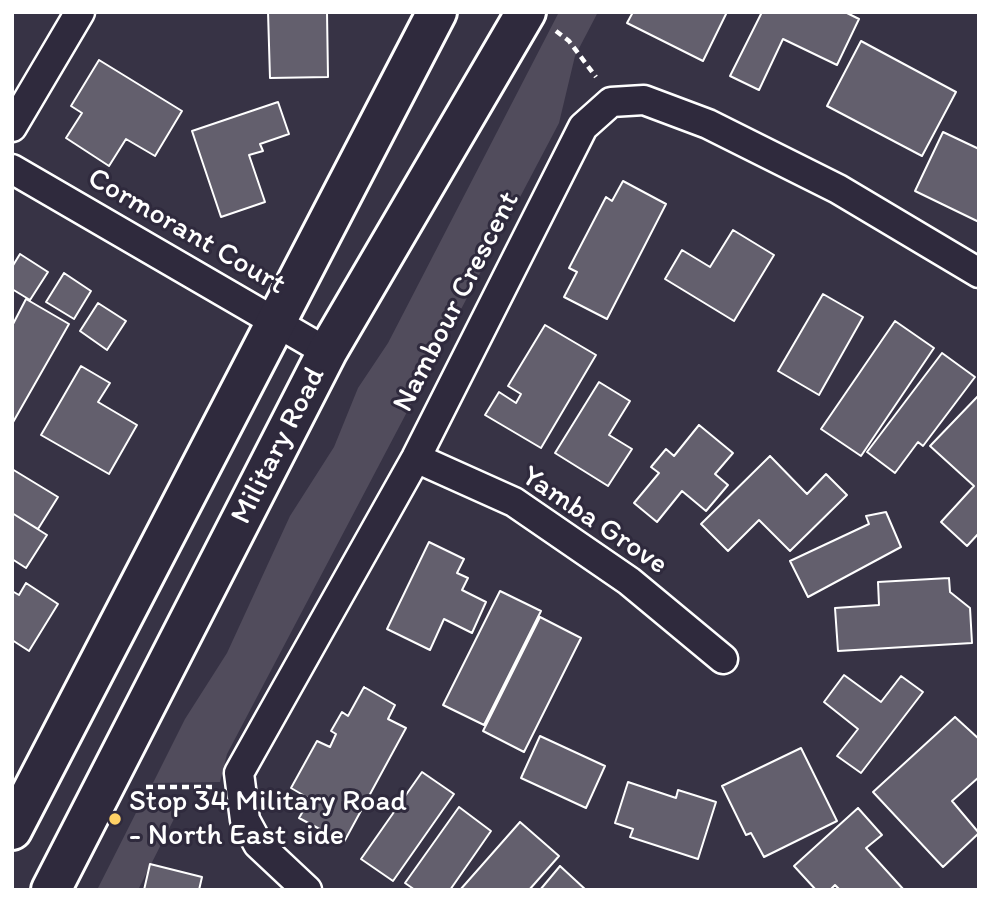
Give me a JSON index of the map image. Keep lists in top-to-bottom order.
{
  "streets": {
    "main road": ["Military Road"],
    "street": ["Cormorant Court", "Nambour Crescent", "Yamba Grove"]
  },
  "crossings": [
    ["Cormorant Court", "Military Road"],
    ["Nambour Crescent", "Yamba Grove"]
  ],
  "places": ["Stop 34 Military Road - North East side"]
}
